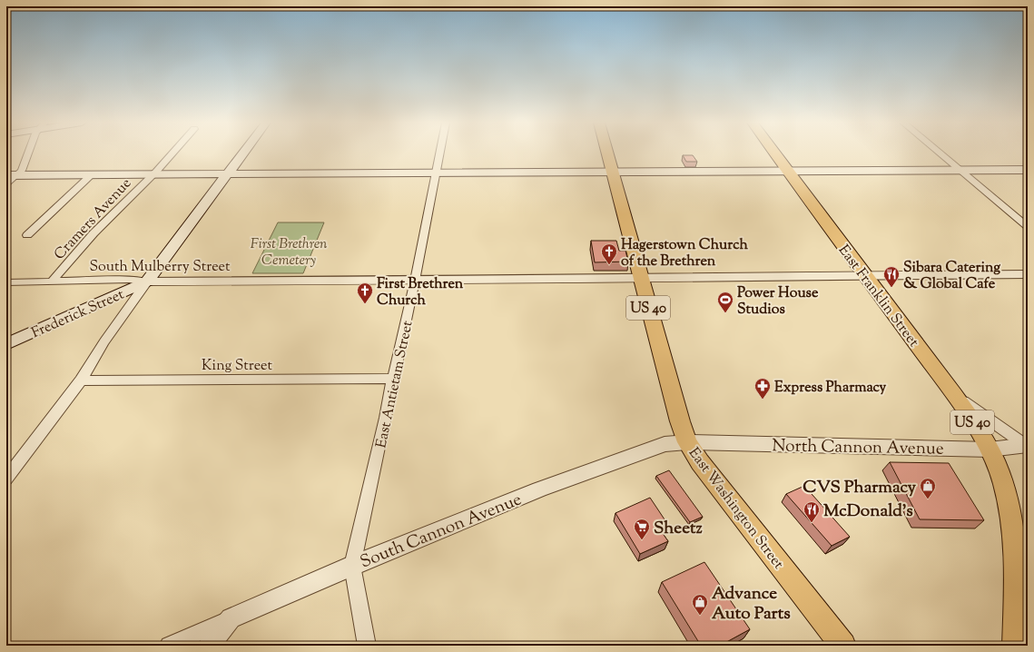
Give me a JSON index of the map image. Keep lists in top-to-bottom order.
{
  "streets": {
    "main road": [
      "East Franklin Street",
      "US 40",
      "Frederick Street",
      "East Washington Street"
    ],
    "street": [
      "Cramers Avenue",
      "South Mulberry Street",
      "King Street",
      "East Antietam Street",
      "North Cannon Avenue",
      "South Cannon Avenue"
    ]
  },
  "crossings": [
    ["Cramers Avenue", "South Mulberry Street"],
    ["South Mulberry Street", "East Franklin Street"],
    ["South Mulberry Street", "Frederick Street"],
    ["South Mulberry Street", "East Antietam Street"],
    ["South Mulberry Street", "East Washington Street"],
    ["East Franklin Street", "US 40"],
    ["East Franklin Street", "North Cannon Avenue"],
    ["US 40", "North Cannon Avenue"],
    ["King Street", "East Antietam Street"],
    ["East Antietam Street", "South Cannon Avenue"],
    ["North Cannon Avenue", "East Washington Street"],
    ["North Cannon Avenue", "South Cannon Avenue"],
    ["East Washington Street", "South Cannon Avenue"]
  ],
  "parks": ["First Brethren Cemetery"],
  "places": {
    "church": ["Hagerstown Church of the Brethren", "First Brethren Church"],
    "restaurant": ["Sibara Catering & Global Cafe", "McDonald's"],
    "sports": ["Power House Studios"],
    "pharmacy": ["Express Pharmacy"],
    "shop": ["CVS Pharmacy", "Advance Auto Parts"],
    "supermarket": ["Sheetz"]
  }
}
